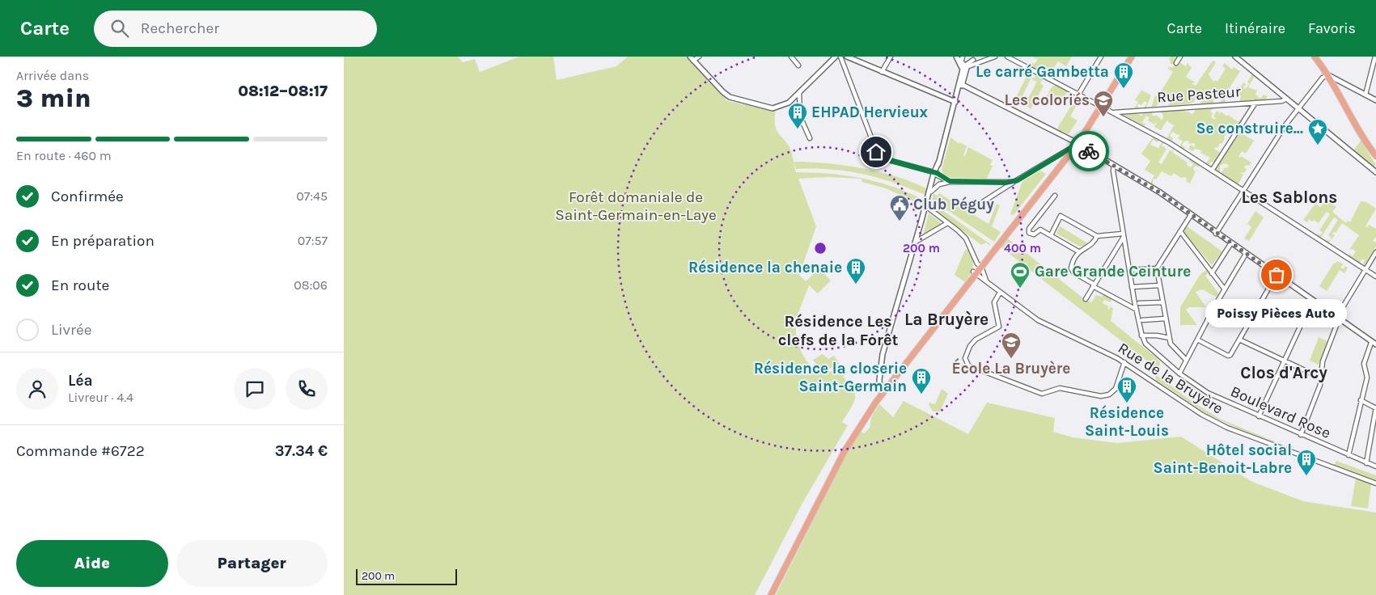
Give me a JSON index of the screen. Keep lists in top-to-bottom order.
{
  "streets": {
    "street": ["Rue Pasteur", "Rue de la Bruyère", "Boulevard Rose"]
  },
  "districts": [
    "Les Sablons",
    "La Bruyère",
    "Résidence Les clefs de la Forêt",
    "Clos d'Arcy"
  ],
  "parks": ["Forêt domaniale de Saint-Germain-en-Laye"],
  "places": {
    "building": [
      "Le carré Gambetta",
      "EHPAD Hervieux",
      "Résidence la chenaie",
      "Résidence la closerie Saint-Germain",
      "Résidence Saint-Louis",
      "Hôtel social Saint-Benoit-Labre"
    ],
    "school or university": ["Les coloriés", "École La Bruyère"],
    "place": ["Se construire..."],
    "public building": ["Club Péguy"],
    "other": ["Poissy Pièces Auto"],
    "sports": ["Gare Grande Ceinture"]
  },
  "scale_bar": "200 m",
  "page": {
    "header": "Carte",
    "search": "Rechercher",
    "nav": ["Carte", "Itinéraire", "Favoris"],
    "heading": ["3 min", "Arrivée dans", "08:12–08:17"],
    "panel": [
      "Léa",
      "Livreur · 4.4",
      "Commande #6722",
      "37.34 €"
    ],
    "bar": "En route · 460 m",
    "list": [
      ["Confirmée", "07:45"],
      ["En préparation", "07:57"],
      ["En route", "08:06"],
      "Livrée"
    ],
    "bubble": "Poissy Pièces Auto",
    "buttons": ["Aide", "Partager"],
    "scale": "200 m"
  },
  "rings": ["200 m", "400 m"]
}
